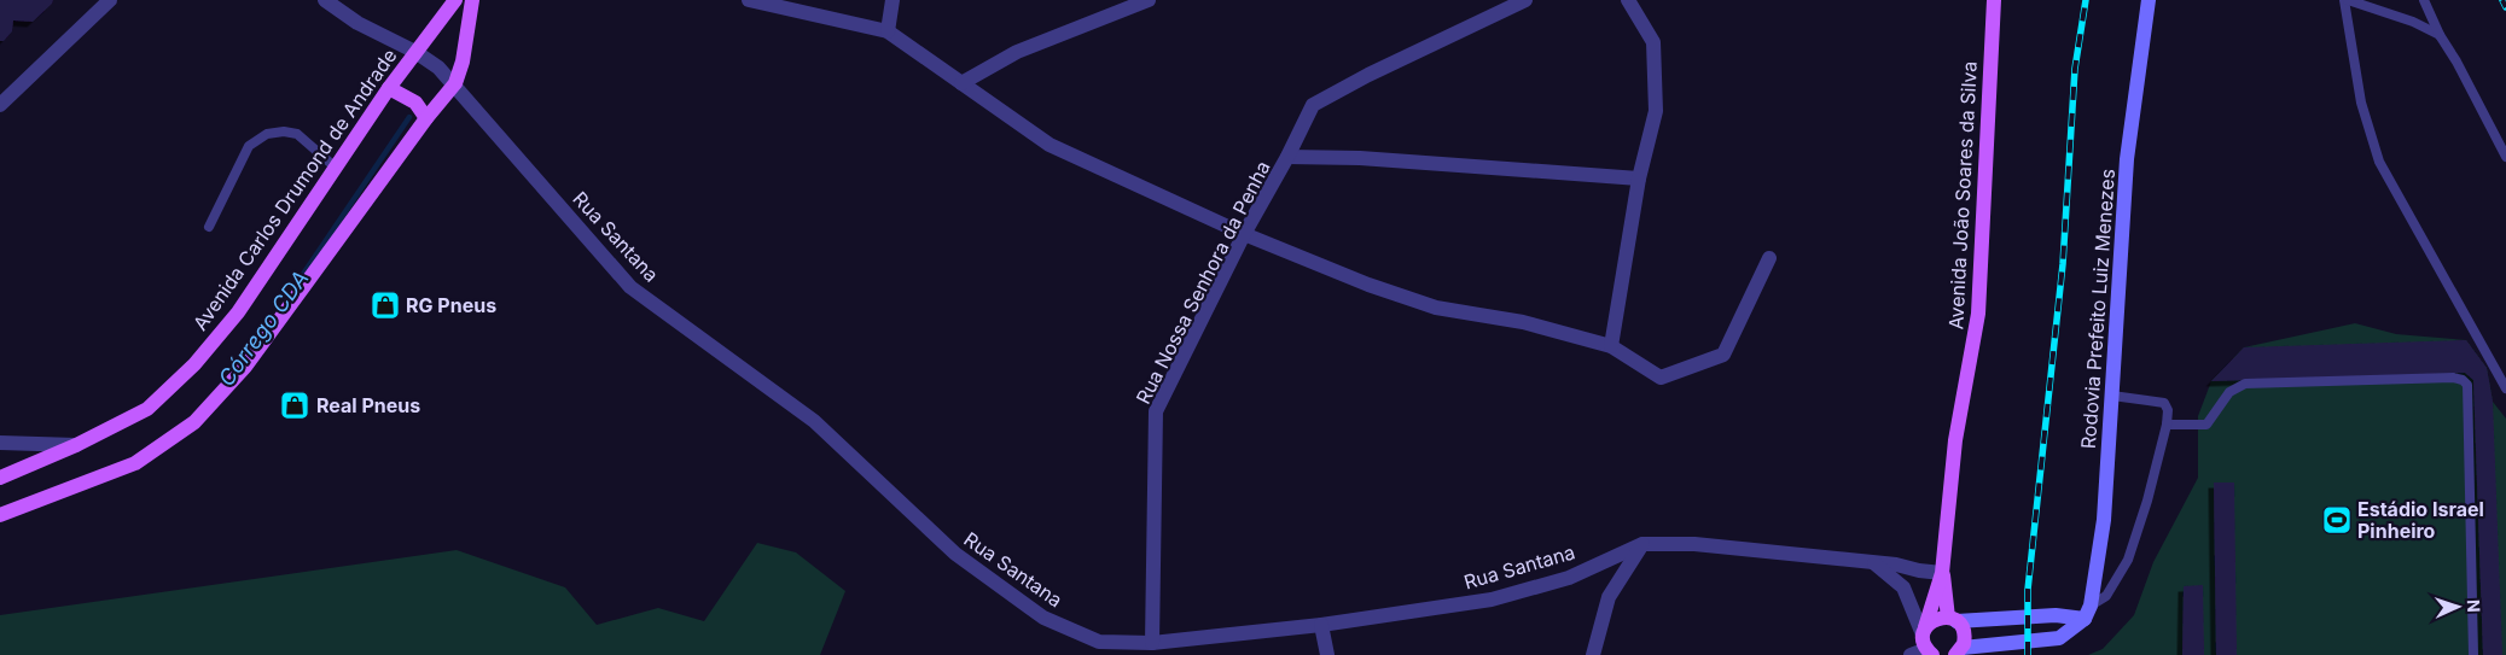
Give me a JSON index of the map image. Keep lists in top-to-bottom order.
{
  "streets": {
    "main road": ["Avenida Carlos Drumond de Andrade", "Avenida João Soares da Silva", "Rodovia Prefeito Luiz Menezes"],
    "street": ["Rua Santana", "Rua Nossa Senhora da Penha"]
  },
  "crossings": [
    ["Avenida Carlos Drumond de Andrade", "Rua Santana"],
    ["Avenida João Soares da Silva", "Rua Santana"],
    ["Rua Santana", "Rua Nossa Senhora da Penha"]
  ],
  "water": ["Córrego CDA"],
  "places": {
    "shop": ["RG Pneus", "Real Pneus"],
    "sports": ["Estádio Israel Pinheiro"]
  },
  "north": "right"
}
